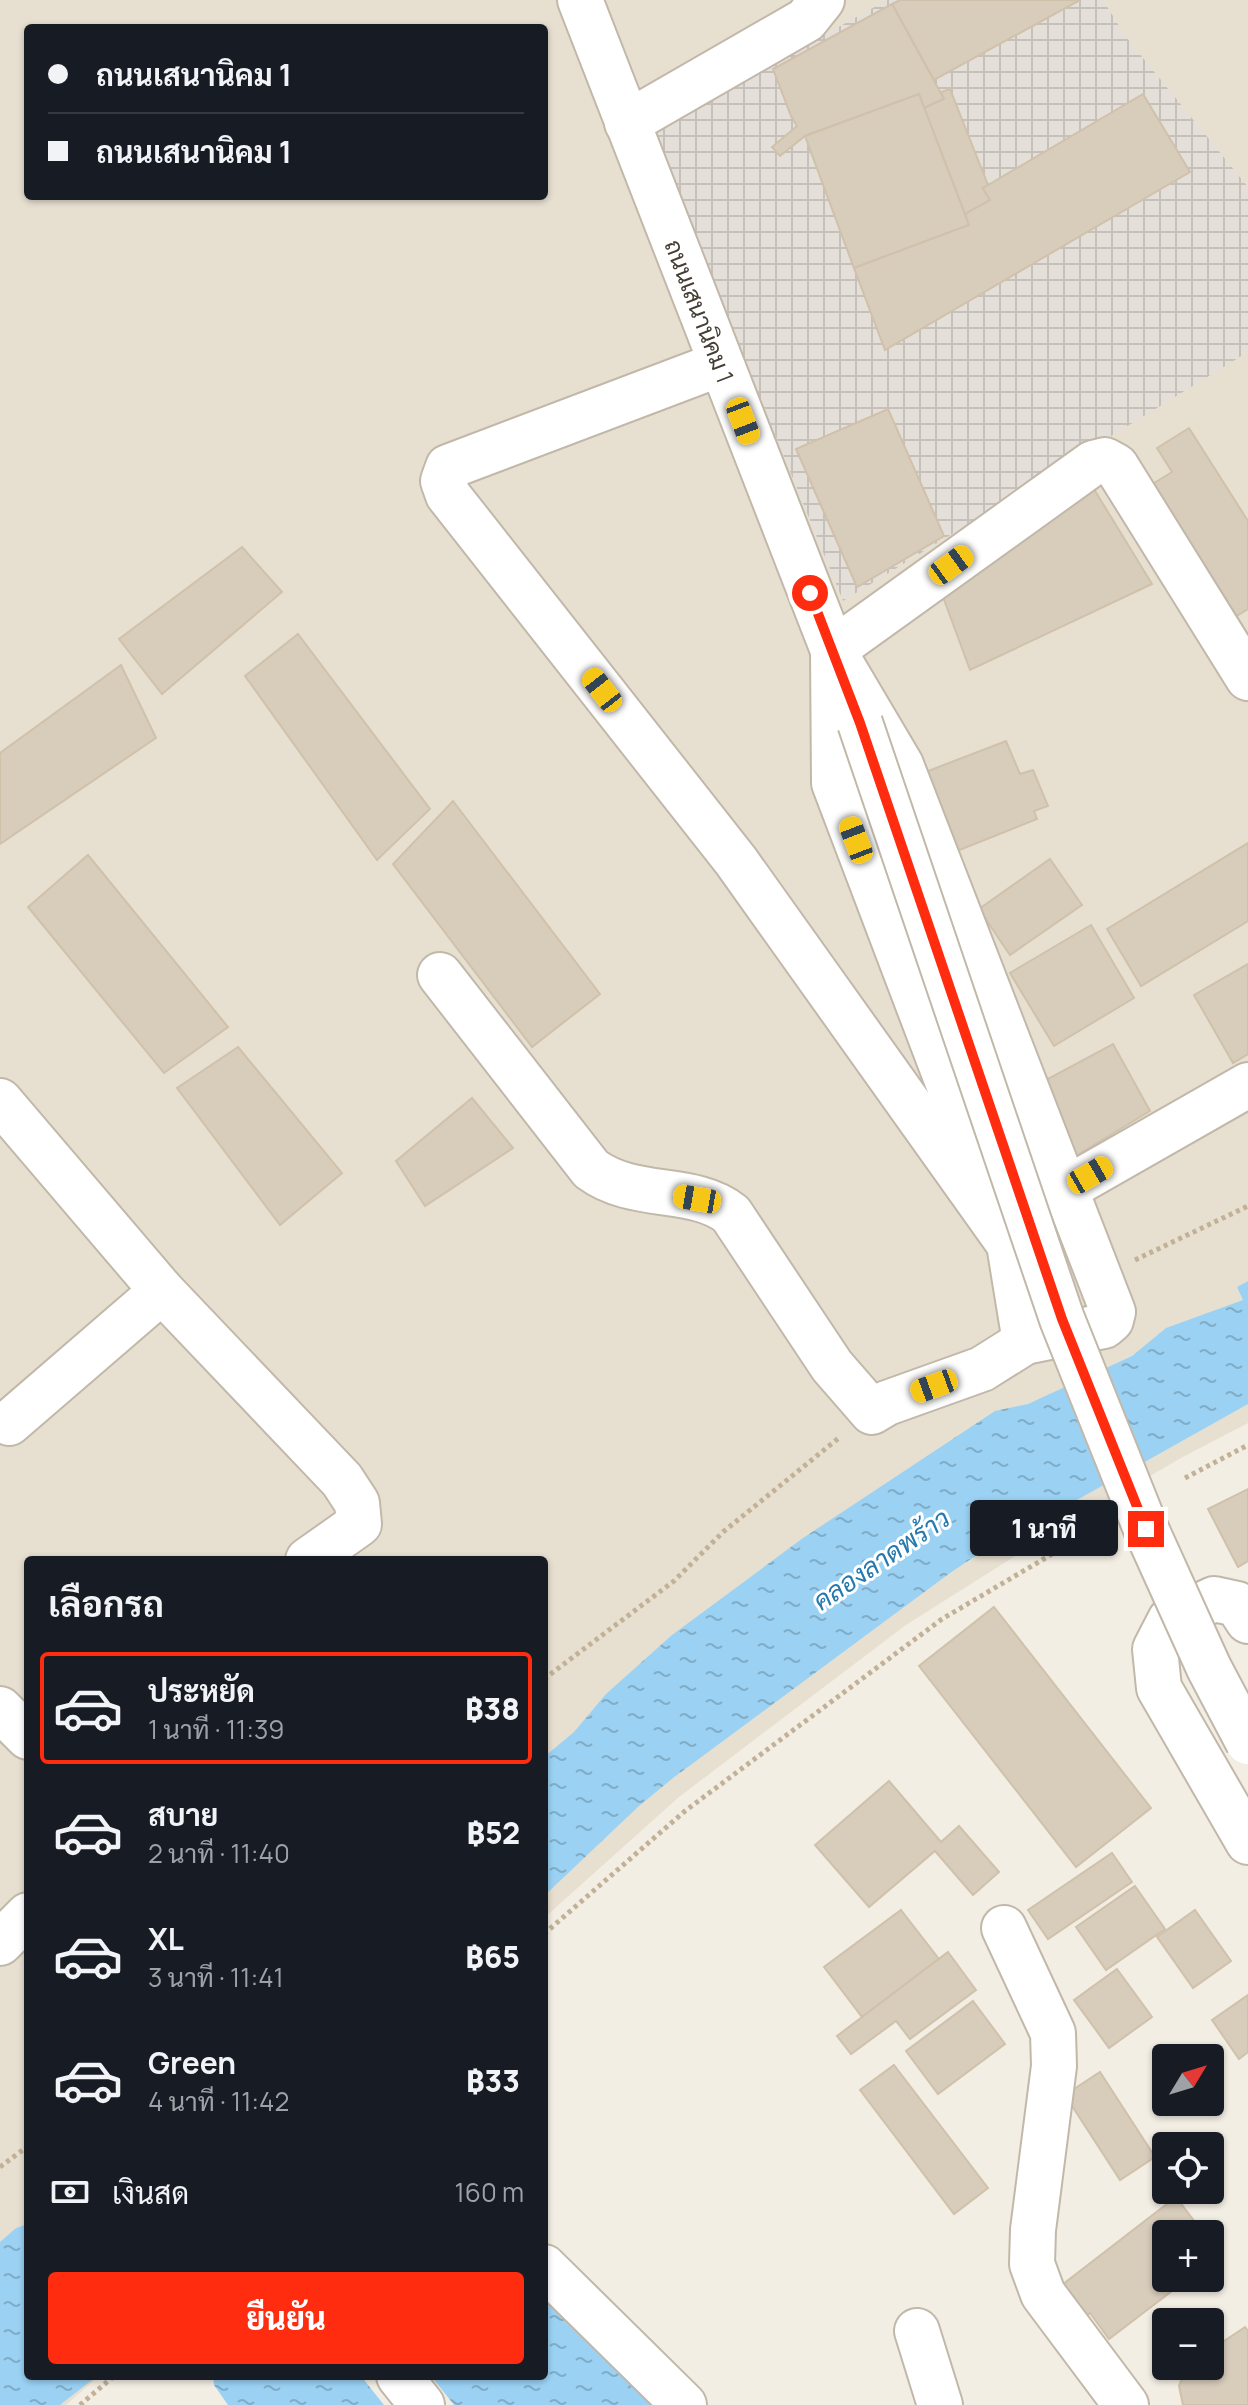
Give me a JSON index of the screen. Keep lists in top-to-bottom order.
{
  "streets": {
    "street": ["ถนนเสนานิคม 1"]
  },
  "water": ["คลองลาดพร้าว"],
  "north": "top right",
  "page": {
    "banner": ["ถนนเสนานิคม 1", "ถนนเสนานิคม 1"],
    "bubble": "1 นาที",
    "heading": "เลือกรถ",
    "list": [
      {
        "name": "ประหยัด",
        "note": "1 นาที · 11:39",
        "value": "฿38"
      },
      {
        "name": "สบาย",
        "note": "2 นาที · 11:40",
        "value": "฿52"
      },
      {
        "name": "XL",
        "note": "3 นาที · 11:41",
        "value": "฿65"
      },
      {
        "name": "Green",
        "note": "4 นาที · 11:42",
        "value": "฿33"
      }
    ],
    "map_buttons": ["+", "−"],
    "pay": ["เงินสด", "160 m"],
    "buttons": "ยืนยัน"
  }
}
